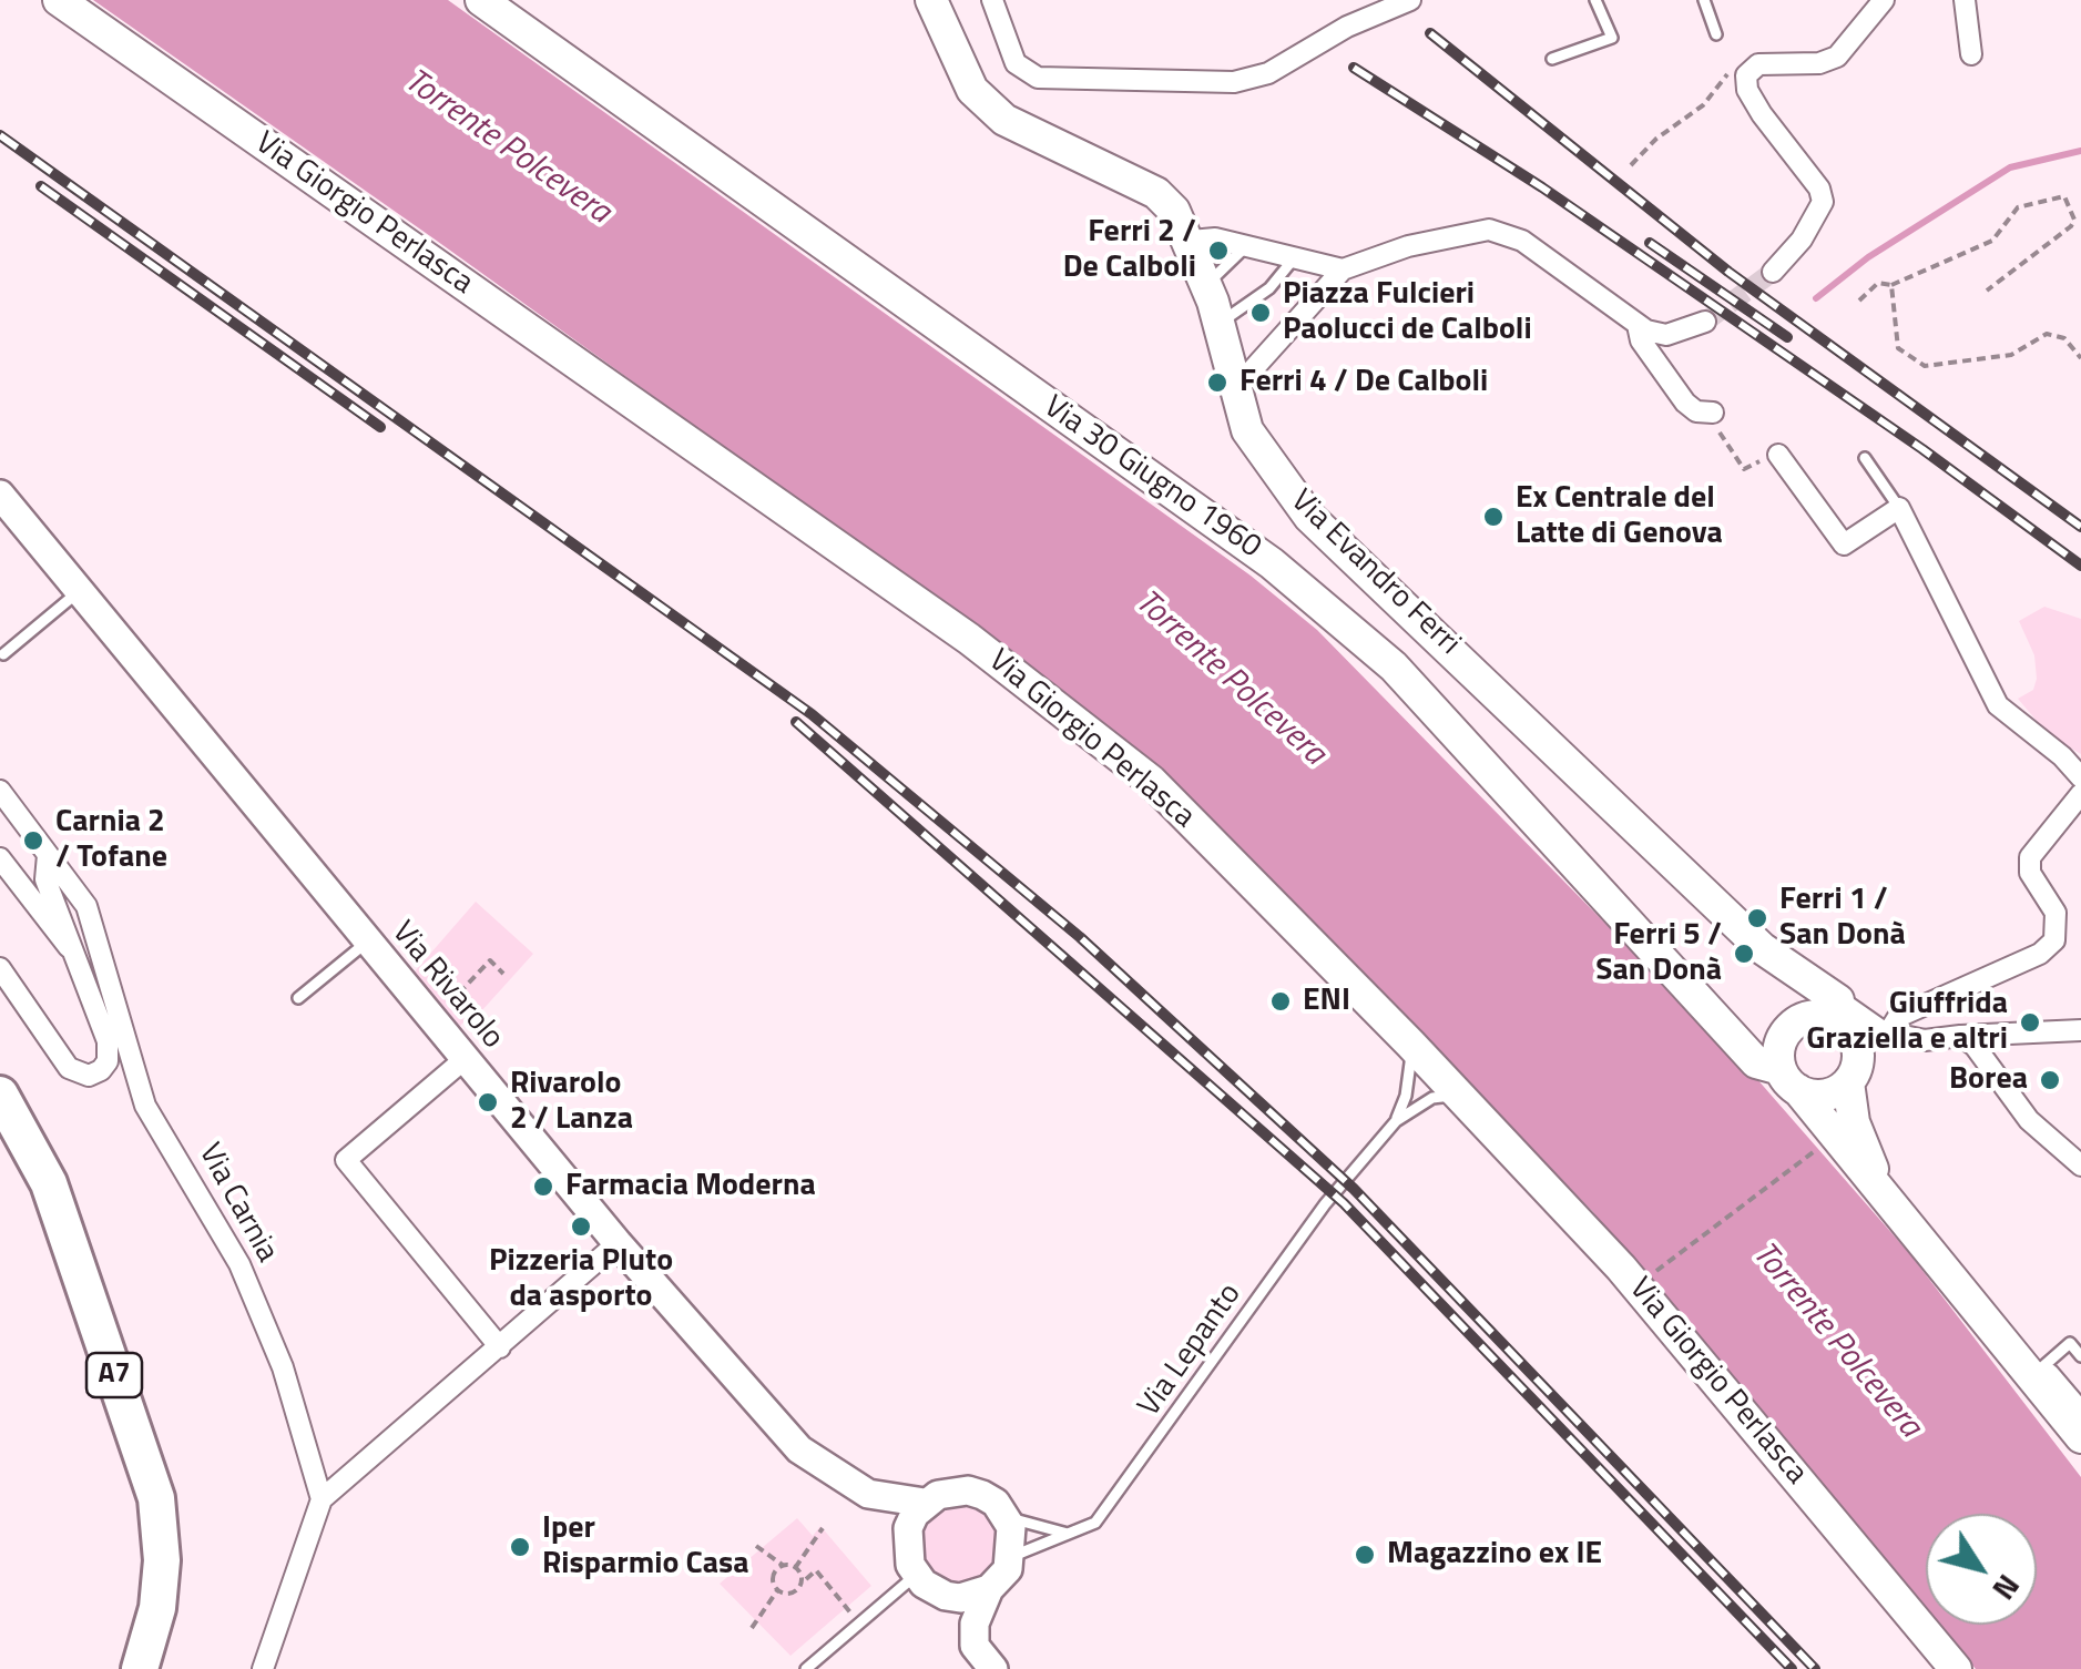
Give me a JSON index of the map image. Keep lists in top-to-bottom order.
{
  "streets": {
    "highway": ["A7"],
    "main road": [
      "Via Giorgio Perlasca",
      "Via 30 Giugno 1960",
      "Via Evandro Ferri",
      "Via Rivarolo"
    ],
    "street": ["Via Carnia"],
    "lane": ["Via Lepanto"]
  },
  "crossings": [
    ["Via 30 Giugno 1960", "Via Evandro Ferri"]
  ],
  "water": ["Torrente Polcevera"],
  "places": [
    "Ferri 2 / De Calboli",
    "Piazza Fulcieri Paolucci de Calboli",
    "Ferri 4 / De Calboli",
    "Ex Centrale del Latte di Genova",
    "Carnia 2 / Tofane",
    "Ferri 1 / San Donà",
    "Ferri 5 / San Donà",
    "ENI",
    "Giuffrida Graziella e altri",
    "Borea",
    "Rivarolo 2 / Lanza",
    "Farmacia Moderna",
    "Pizzeria Pluto da asporto",
    "Iper Risparmio Casa",
    "Magazzino ex IE"
  ],
  "north": "bottom right"
}
